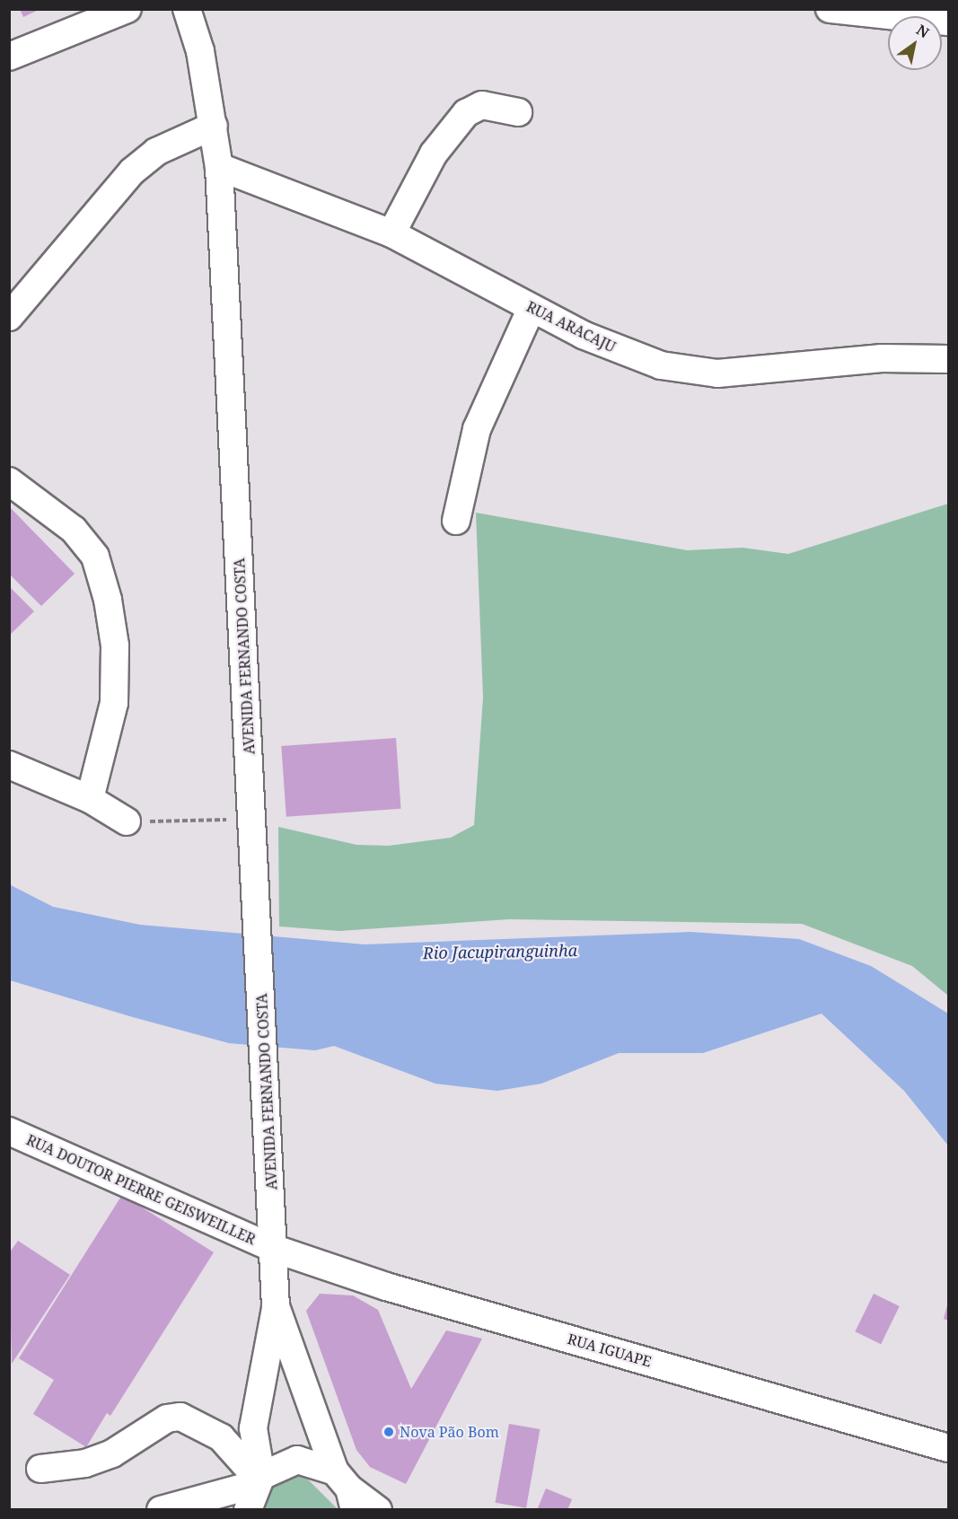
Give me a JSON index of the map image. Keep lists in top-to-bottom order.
{
  "streets": {
    "street": [
      "RUA ARACAJU",
      "AVENIDA FERNANDO COSTA",
      "RUA DOUTOR PIERRE GEISWEILLER",
      "RUA IGUAPE"
    ]
  },
  "crossings": [
    ["RUA ARACAJU", "AVENIDA FERNANDO COSTA"],
    ["AVENIDA FERNANDO COSTA", "RUA DOUTOR PIERRE GEISWEILLER"],
    ["AVENIDA FERNANDO COSTA", "RUA IGUAPE"],
    ["RUA DOUTOR PIERRE GEISWEILLER", "RUA IGUAPE"]
  ],
  "water": ["Rio Jacupiranguinha"],
  "places": ["Nova Pão Bom"],
  "north": "top right"
}
